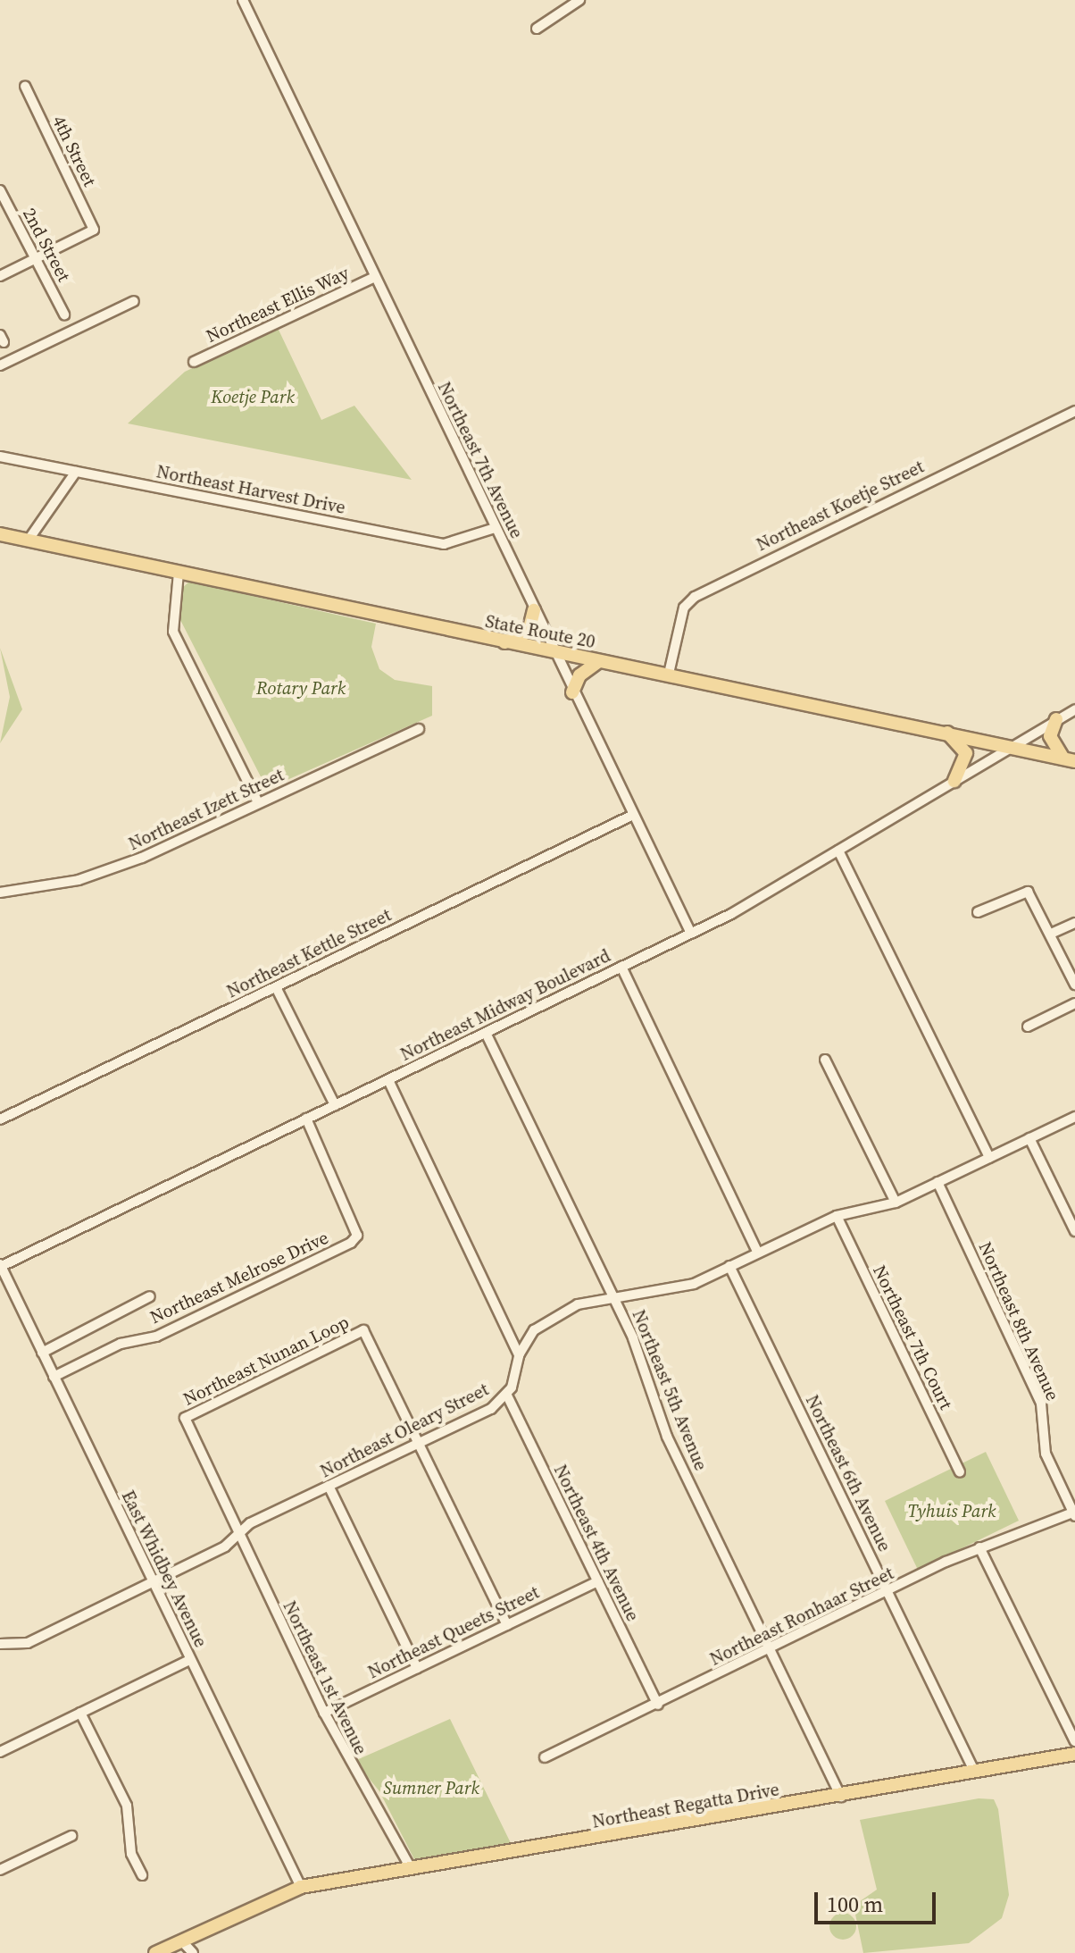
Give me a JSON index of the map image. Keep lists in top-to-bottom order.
{
  "streets": {
    "main road": ["State Route 20", "Northeast Regatta Drive"],
    "street": [
      "4th Street",
      "2nd Street",
      "Northeast Ellis Way",
      "Northeast 7th Avenue",
      "Northeast Harvest Drive",
      "Northeast Koetje Street",
      "Northeast Izett Street",
      "Northeast Kettle Street",
      "Northeast Midway Boulevard",
      "Northeast Melrose Drive",
      "Northeast 8th Avenue",
      "Northeast 7th Court",
      "Northeast Nunan Loop",
      "Northeast 5th Avenue",
      "Northeast Oleary Street",
      "Northeast 6th Avenue",
      "Northeast 4th Avenue",
      "East Whidbey Avenue",
      "Northeast Ronhaar Street",
      "Northeast Queets Street",
      "Northeast 1st Avenue"
    ]
  },
  "crossings": [
    ["4th Street", "2nd Street"],
    ["Northeast Ellis Way", "Northeast 7th Avenue"],
    ["Northeast 7th Avenue", "Northeast Harvest Drive"],
    ["Northeast 7th Avenue", "State Route 20"],
    ["Northeast 7th Avenue", "Northeast Kettle Street"],
    ["Northeast 7th Avenue", "Northeast Midway Boulevard"],
    ["Northeast Koetje Street", "State Route 20"],
    ["State Route 20", "Northeast Midway Boulevard"],
    ["Northeast Midway Boulevard", "Northeast Melrose Drive"],
    ["Northeast Midway Boulevard", "Northeast 5th Avenue"],
    ["Northeast Midway Boulevard", "East Whidbey Avenue"],
    ["Northeast Melrose Drive", "East Whidbey Avenue"],
    ["Northeast 8th Avenue", "Northeast Oleary Street"],
    ["Northeast 8th Avenue", "Northeast Ronhaar Street"],
    ["Northeast 7th Court", "Northeast Oleary Street"],
    ["Northeast Nunan Loop", "Northeast Oleary Street"],
    ["Northeast Nunan Loop", "Northeast 1st Avenue"],
    ["Northeast 5th Avenue", "Northeast Oleary Street"],
    ["Northeast 5th Avenue", "Northeast Ronhaar Street"],
    ["Northeast 5th Avenue", "Northeast Regatta Drive"],
    ["Northeast Oleary Street", "Northeast 6th Avenue"],
    ["Northeast Oleary Street", "Northeast 4th Avenue"],
    ["Northeast Oleary Street", "East Whidbey Avenue"],
    ["Northeast Oleary Street", "Northeast 1st Avenue"],
    ["Northeast 6th Avenue", "Northeast Ronhaar Street"],
    ["Northeast 6th Avenue", "Northeast Regatta Drive"],
    ["Northeast 4th Avenue", "Northeast Ronhaar Street"],
    ["Northeast 4th Avenue", "Northeast Queets Street"],
    ["East Whidbey Avenue", "Northeast Regatta Drive"],
    ["Northeast Queets Street", "Northeast 1st Avenue"],
    ["Northeast 1st Avenue", "Northeast Regatta Drive"]
  ],
  "parks": [
    "Koetje Park",
    "Rotary Park",
    "Tyhuis Park",
    "Sumner Park"
  ],
  "scale_bar": "100 m"
}
